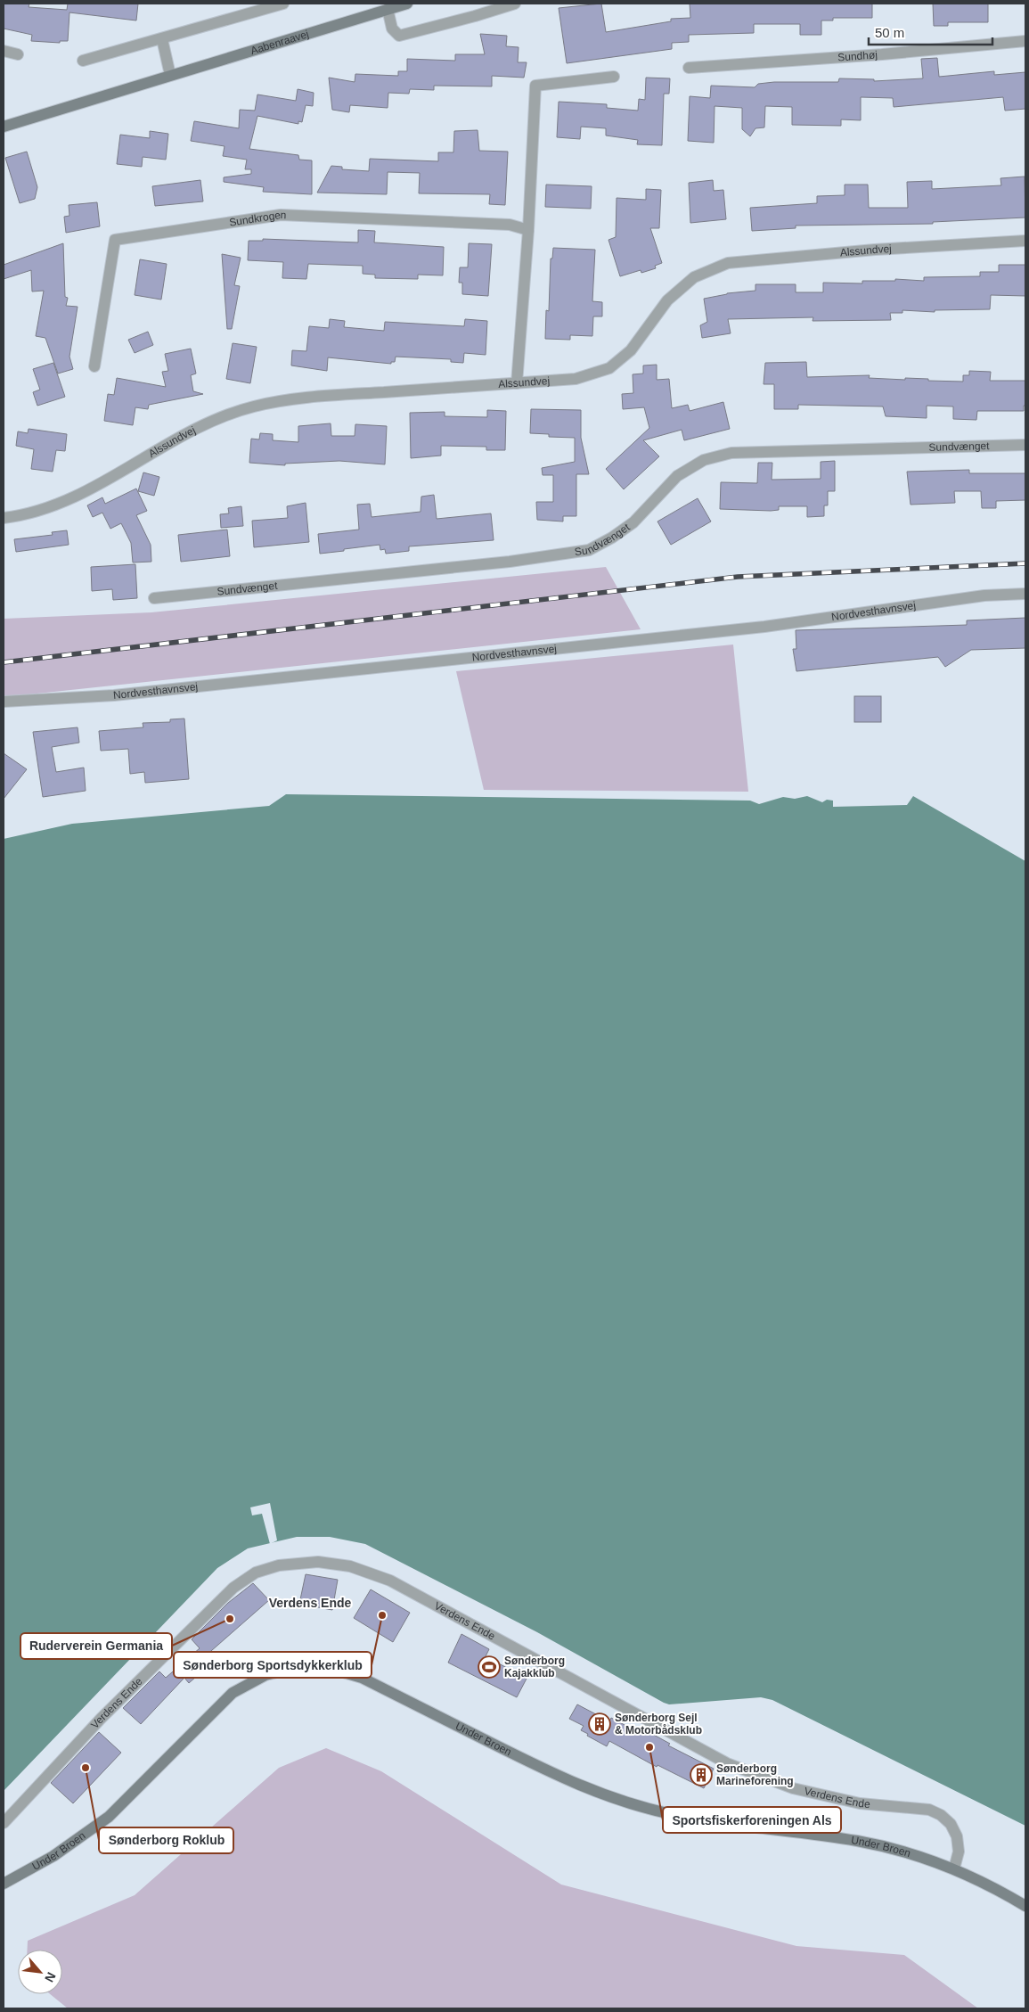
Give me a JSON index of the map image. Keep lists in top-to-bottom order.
{
  "streets": {
    "street": [
      "Aabenraavej",
      "Sundhøj",
      "Sundkrogen",
      "Alssundvej",
      "Sundvænget",
      "Nordvesthavnsvej",
      "Verdens Ende",
      "Under Broen"
    ]
  },
  "crossings": [
    ["Verdens Ende", "Under Broen"]
  ],
  "districts": ["Verdens Ende"],
  "places": {
    "other": [
      "Sønderborg Sportsdykkerklub",
      "Ruderverein Germania",
      "Sportsfiskerforeningen Als",
      "Sønderborg Roklub"
    ],
    "sports": ["Sønderborg Kajakklub"],
    "building": ["Sønderborg Sejl & Motorbådsklub", "Sønderborg Marineforening"]
  },
  "scale_bar": "50 m",
  "north": "bottom right"
}
